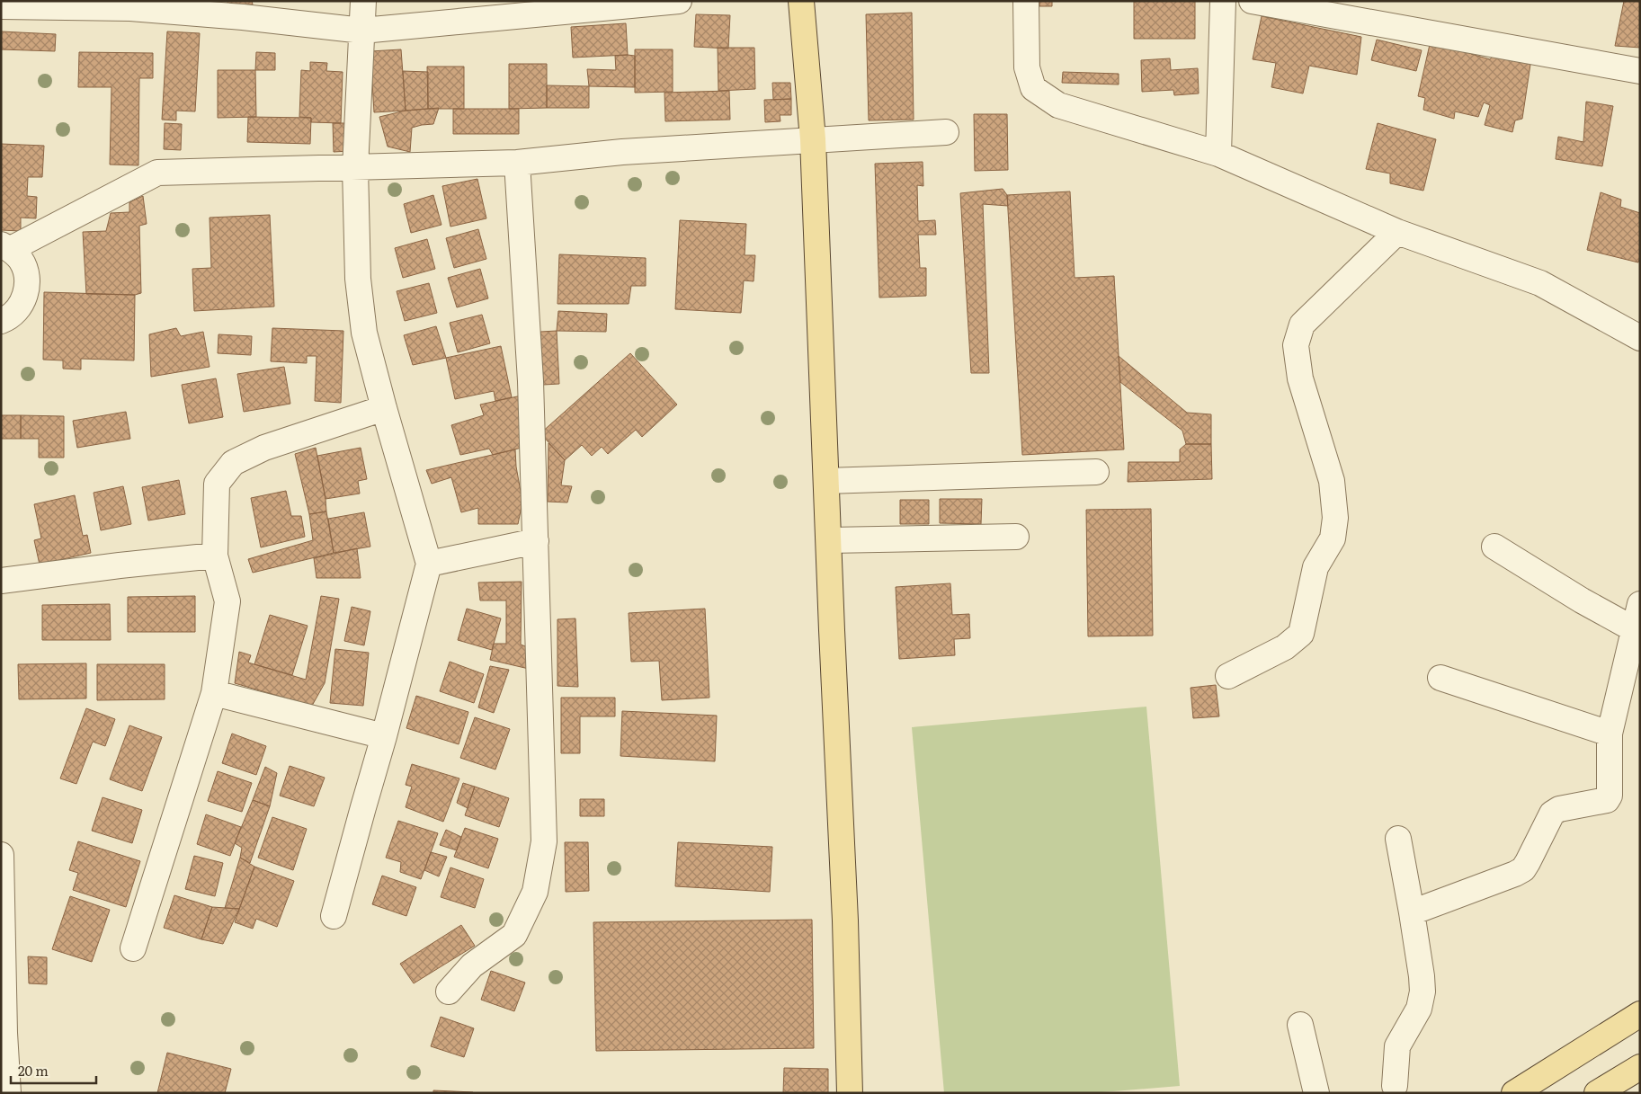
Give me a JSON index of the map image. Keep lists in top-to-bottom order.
{
  "scale_bar": "20 m"
}
